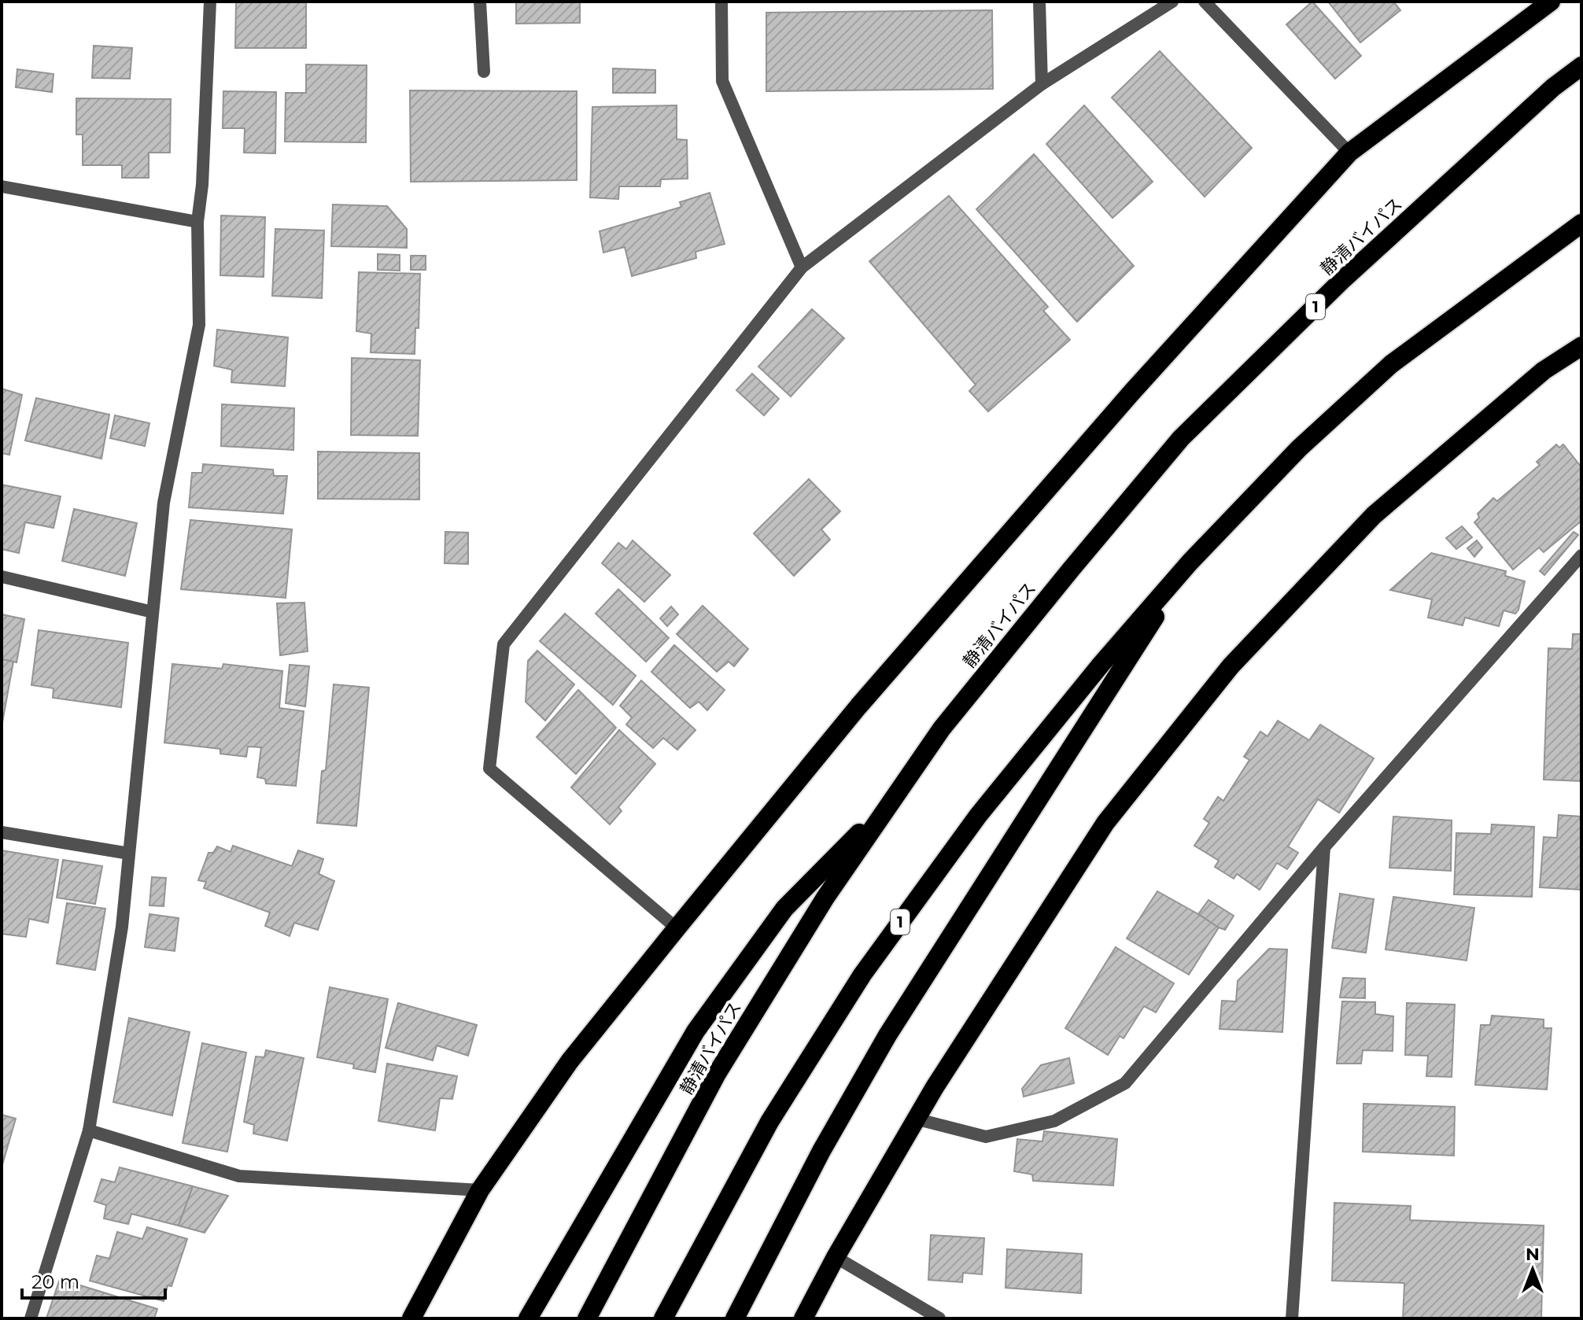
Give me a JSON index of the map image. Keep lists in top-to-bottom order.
{
  "streets": {
    "highway": ["静清バイパス", "1"]
  },
  "scale_bar": "20 m",
  "north": "top"
}
